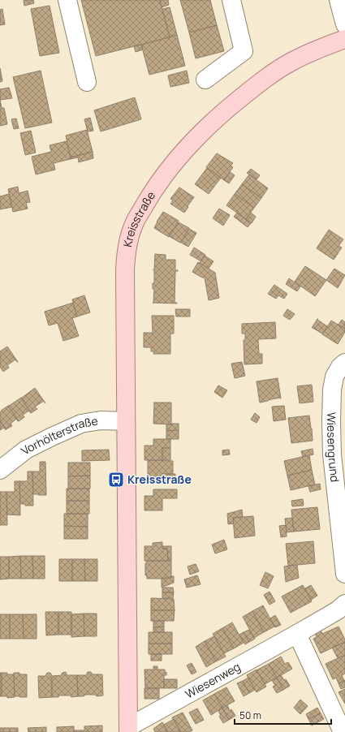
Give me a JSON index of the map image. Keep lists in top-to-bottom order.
{
  "streets": {
    "main road": ["Kreisstraße"],
    "street": ["Vorhölterstraße", "Wiesengrund", "Wiesenweg"]
  },
  "crossings": [
    ["Kreisstraße", "Vorhölterstraße"],
    ["Kreisstraße", "Wiesenweg"]
  ],
  "places": {
    "bus stop": ["Kreisstraße"]
  },
  "scale_bar": "50 m"
}
